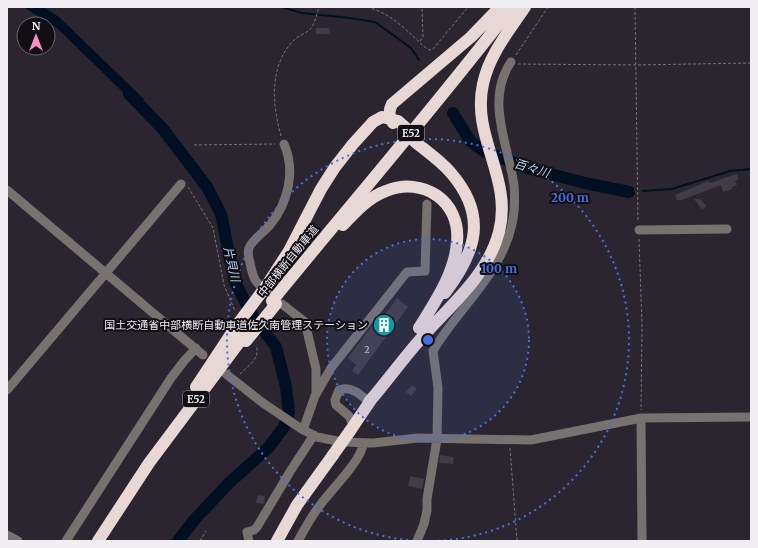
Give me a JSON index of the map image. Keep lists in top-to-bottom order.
{
  "streets": {
    "highway": ["E52", "中部横断自動車道"]
  },
  "water": ["百々川", "片貝川"],
  "places": {
    "building": ["国土交通省中部横断自動車道佐久南管理ステーション"]
  },
  "house_numbers": ["2"],
  "north": "top",
  "rings": ["200 m", "100 m"]
}
